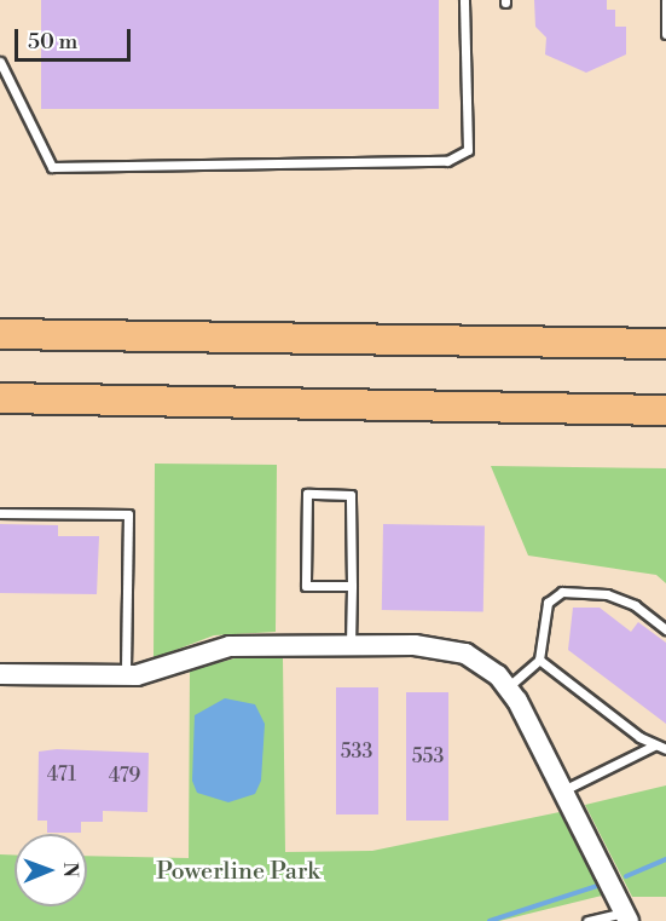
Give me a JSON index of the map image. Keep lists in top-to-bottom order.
{
  "parks": ["Powerline Park"],
  "house_numbers": [
    "533",
    "553",
    "471",
    "479"
  ],
  "scale_bar": "50 m",
  "north": "right"
}
